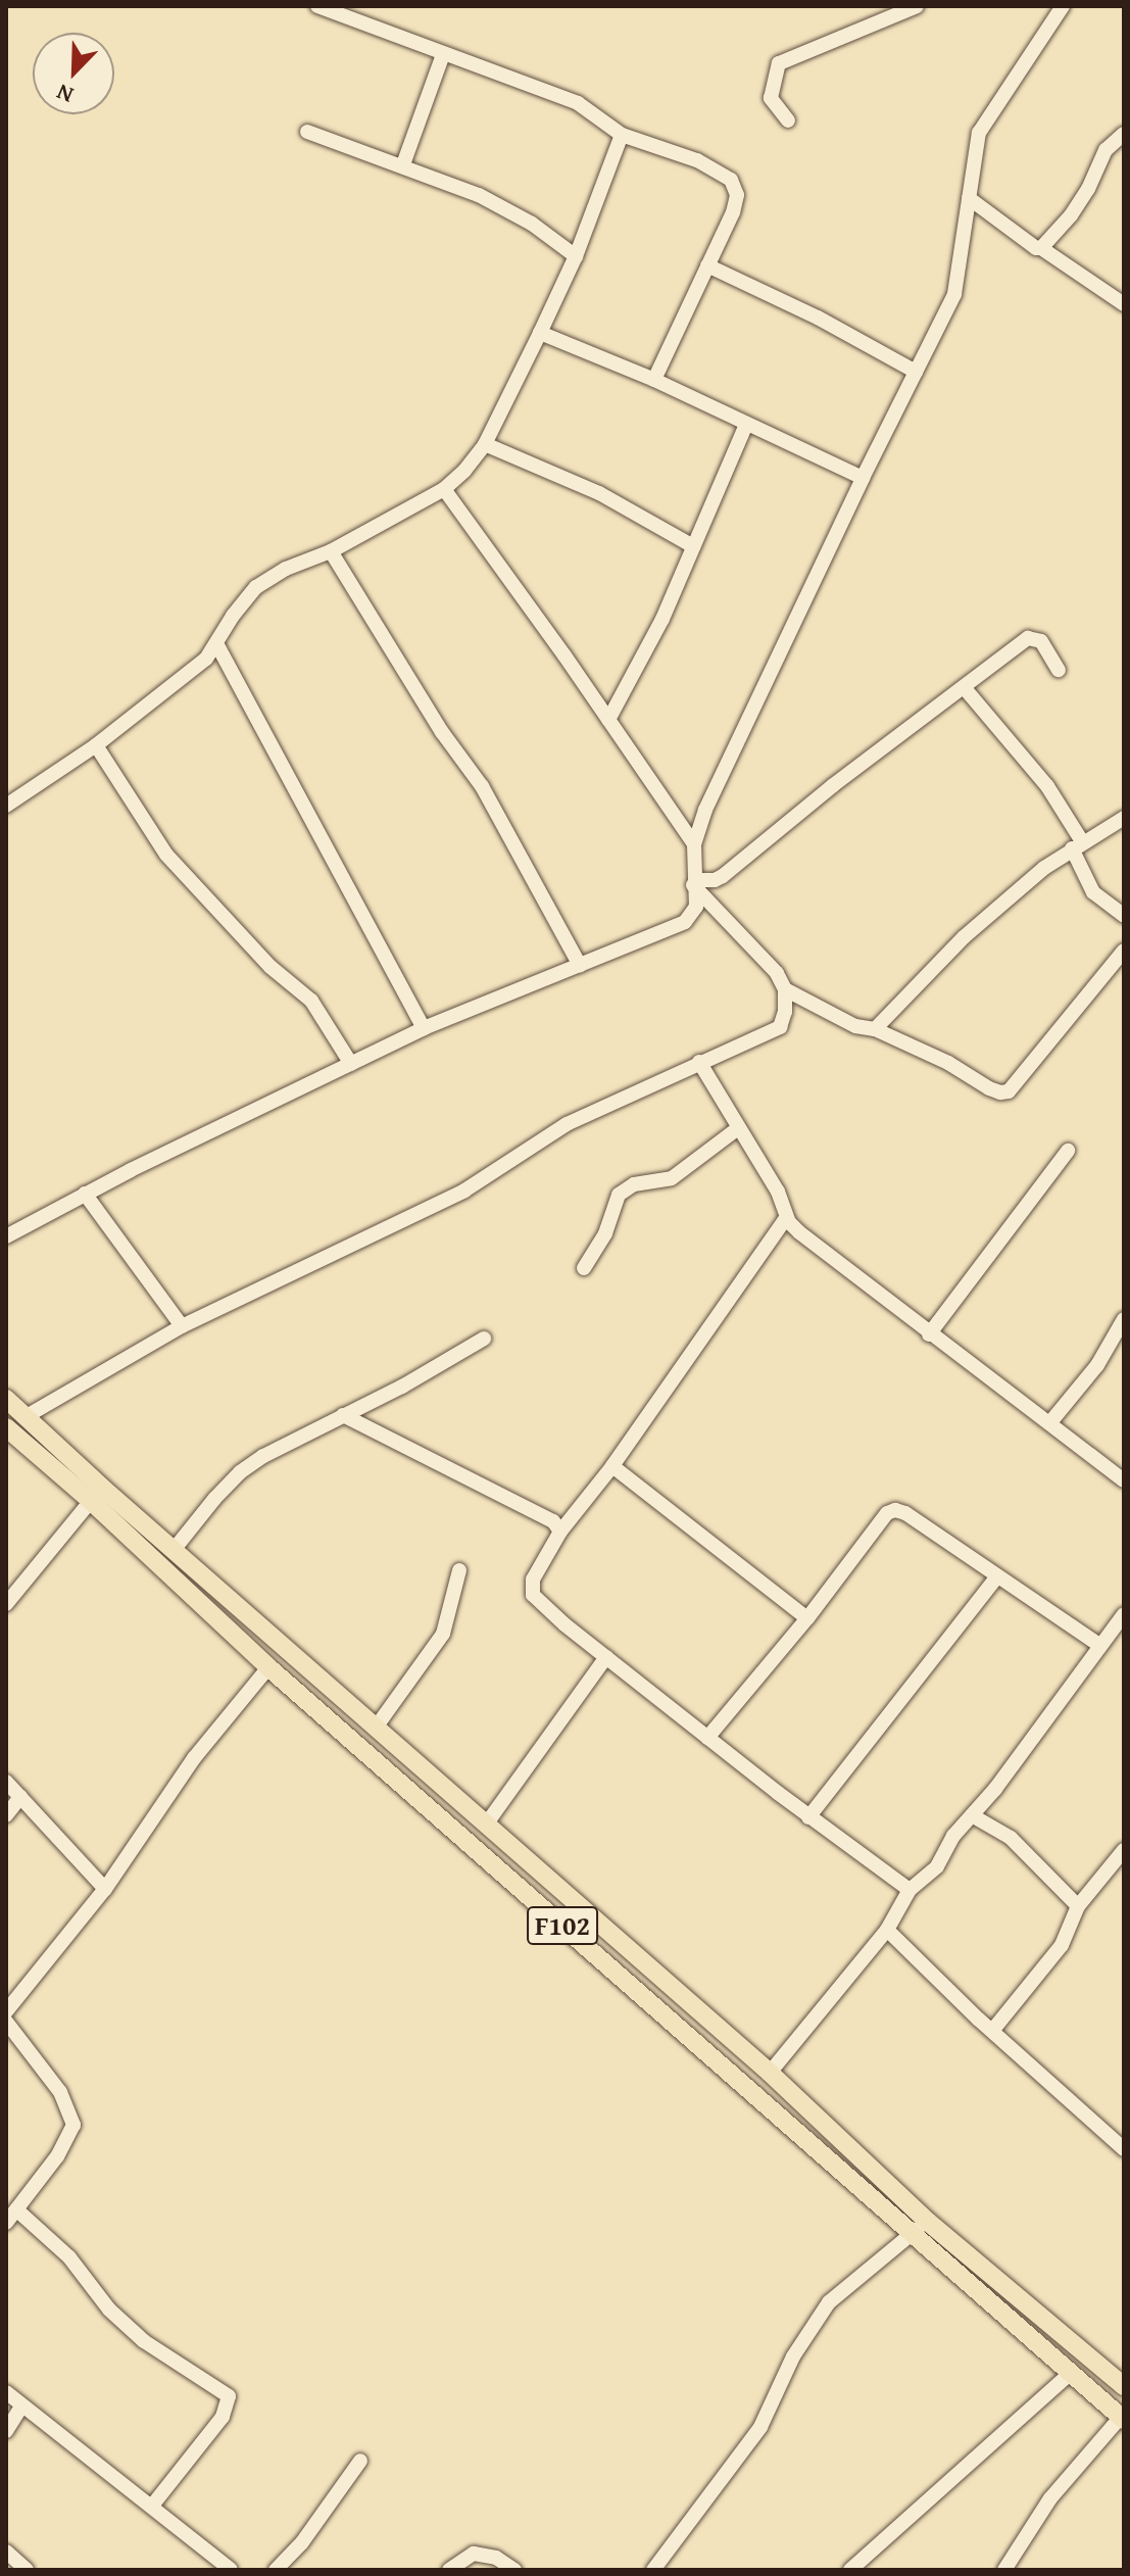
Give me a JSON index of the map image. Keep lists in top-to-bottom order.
{
  "streets": {
    "main road": ["F102"]
  },
  "north": "bottom left"
}
